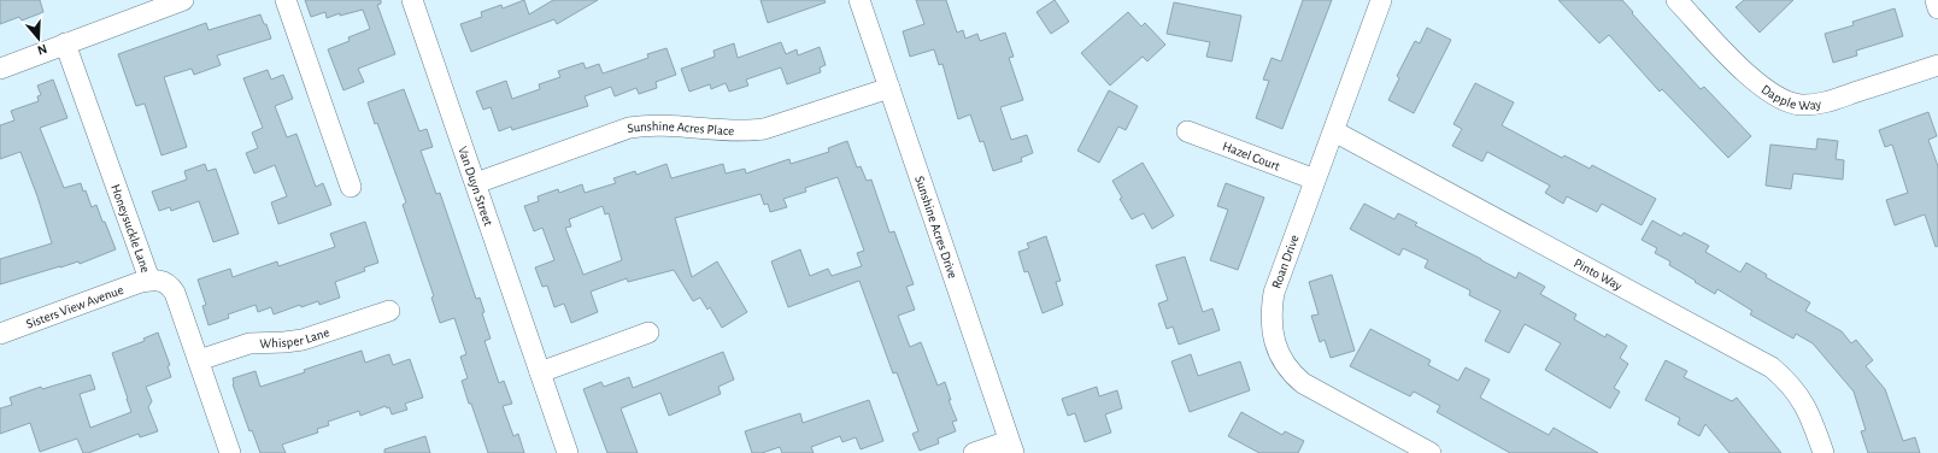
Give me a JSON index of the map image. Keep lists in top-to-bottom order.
{
  "streets": {
    "street": [
      "Dapple Way",
      "Sunshine Acres Place",
      "Hazel Court",
      "Van Duyn Street",
      "Sunshine Acres Drive",
      "Honeysuckle Lane",
      "Roan Drive",
      "Pinto Way",
      "Sisters View Avenue",
      "Whisper Lane"
    ]
  },
  "crossings": [
    ["Sunshine Acres Place", "Van Duyn Street"],
    ["Sunshine Acres Place", "Sunshine Acres Drive"],
    ["Hazel Court", "Roan Drive"],
    ["Honeysuckle Lane", "Sisters View Avenue"],
    ["Honeysuckle Lane", "Whisper Lane"],
    ["Roan Drive", "Pinto Way"]
  ],
  "north": "bottom"
}
